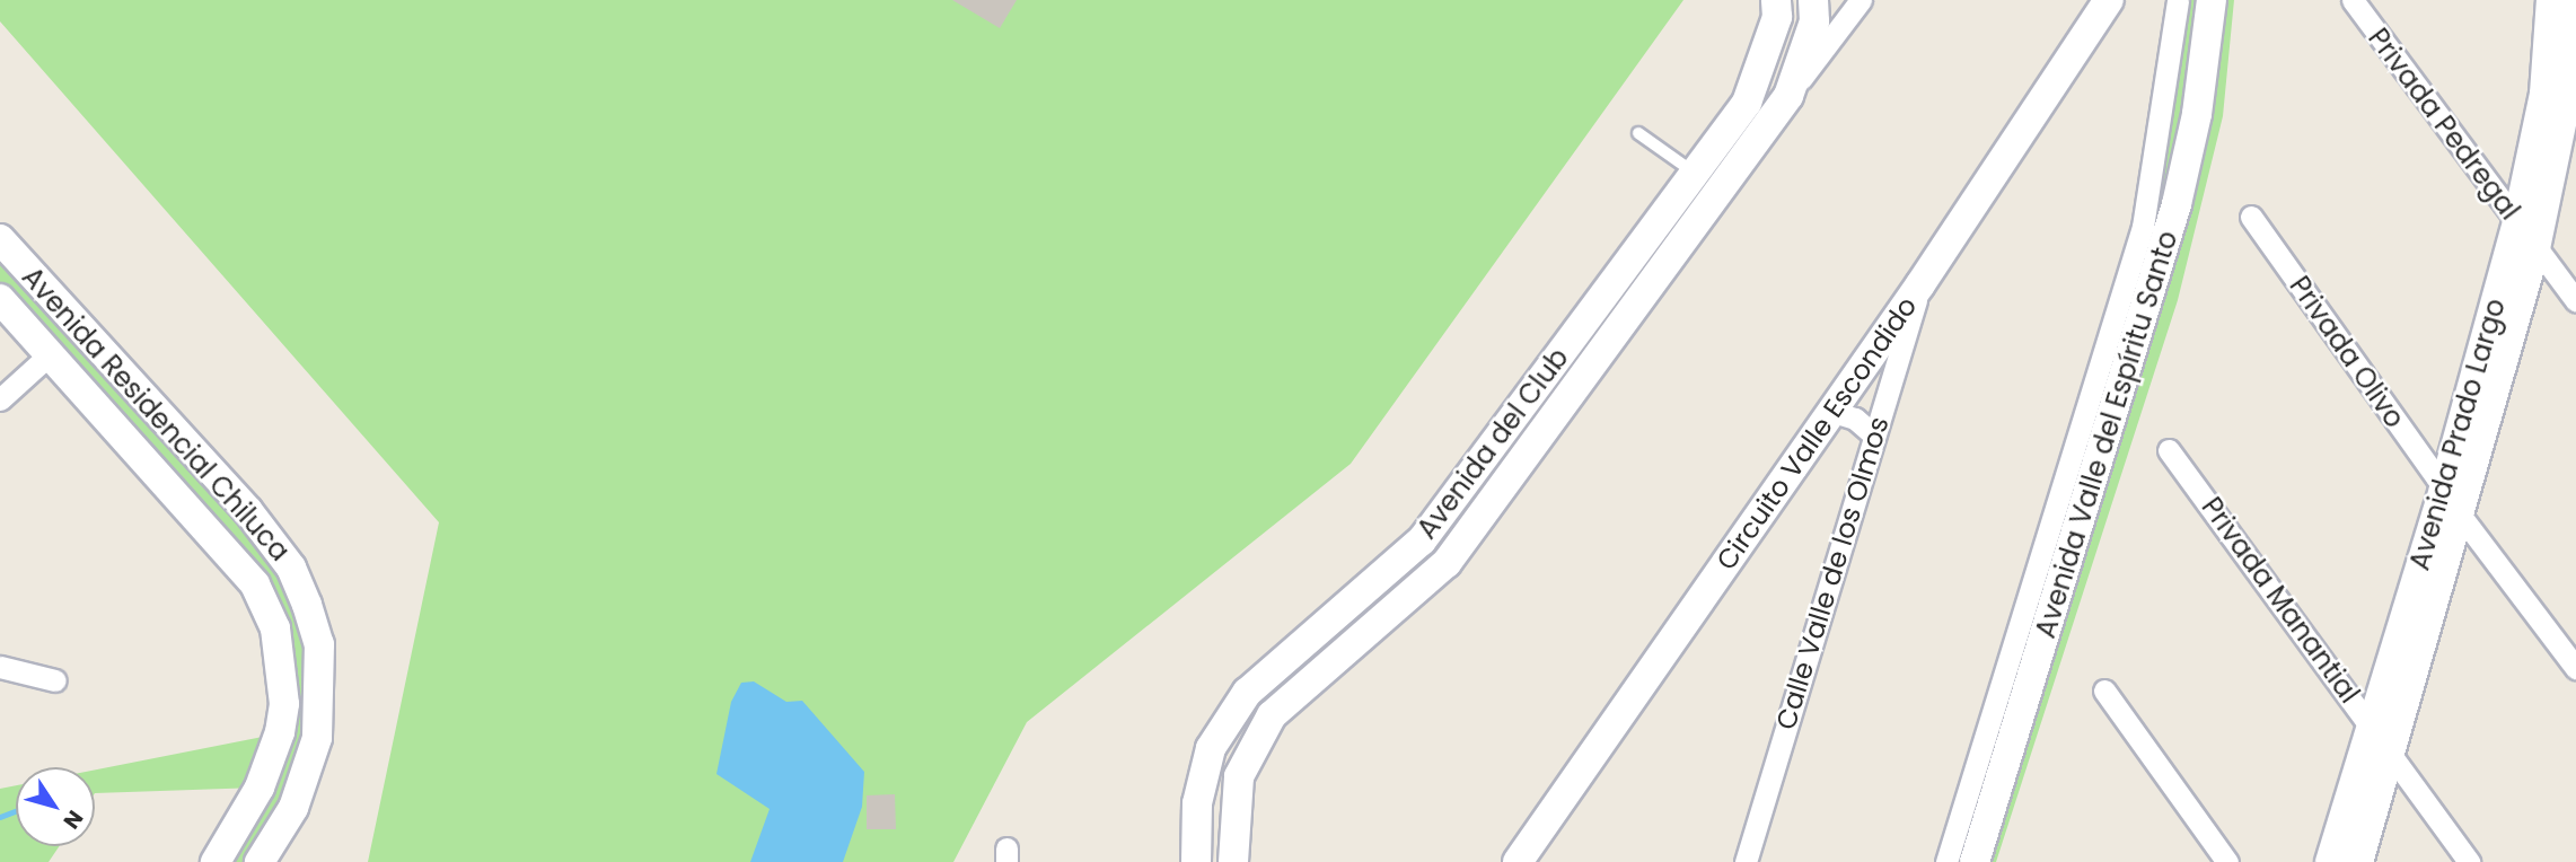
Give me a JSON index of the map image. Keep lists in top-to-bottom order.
{
  "streets": {
    "street": [
      "Privada Pedregal",
      "Privada Olivo",
      "Avenida Residencial Chiluca",
      "Circuito Valle Escondido",
      "Avenida Valle del Espíritu Santo",
      "Avenida Prado Largo",
      "Avenida del Club",
      "Calle Valle de los Olmos",
      "Privada Manantial"
    ]
  },
  "crossings": [
    ["Privada Pedregal", "Avenida Prado Largo"],
    ["Privada Olivo", "Avenida Prado Largo"],
    ["Circuito Valle Escondido", "Calle Valle de los Olmos"],
    ["Avenida Prado Largo", "Privada Manantial"]
  ],
  "north": "bottom right"
}
